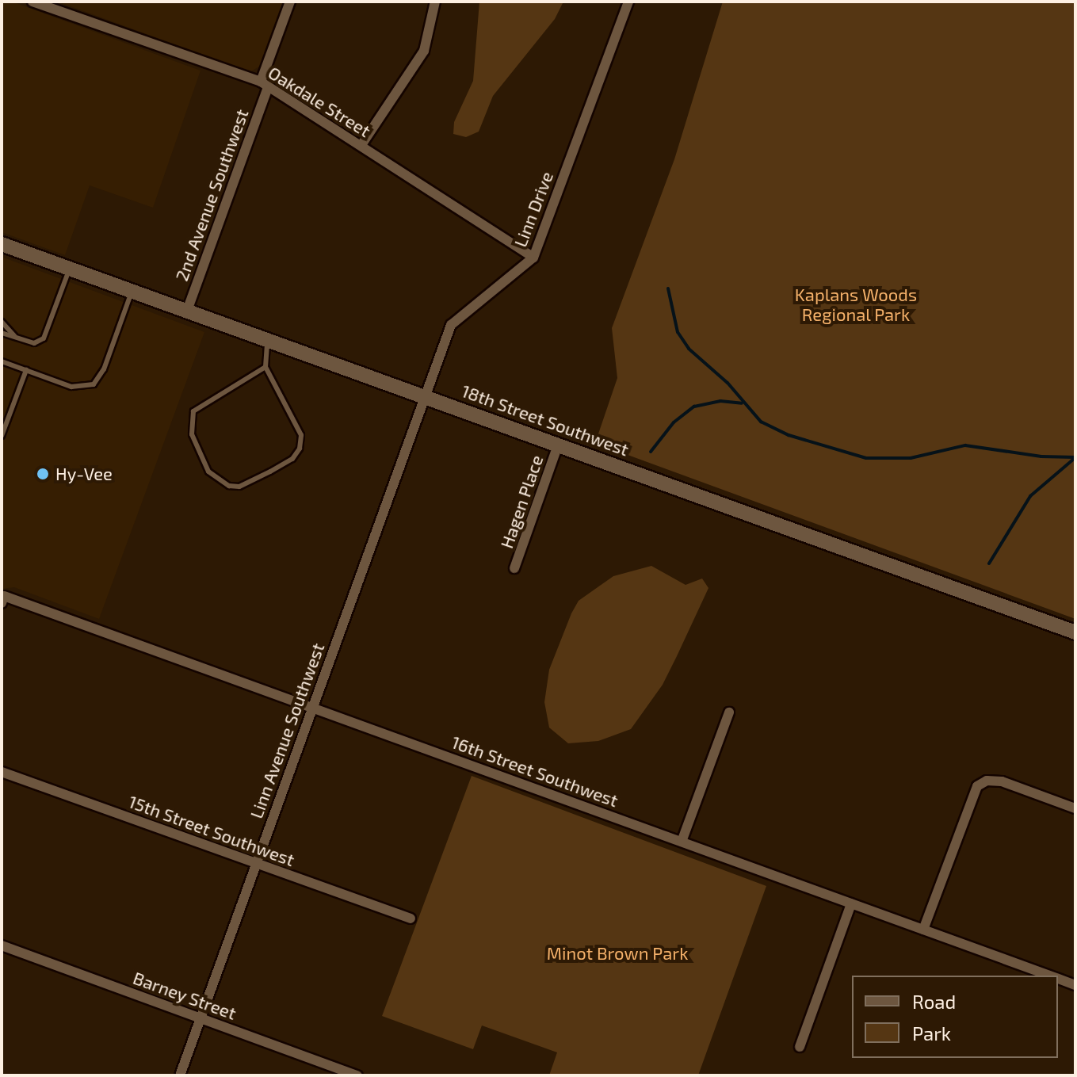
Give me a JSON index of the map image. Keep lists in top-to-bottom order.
{
  "streets": {
    "street": [
      "Oakdale Street",
      "2nd Avenue Southwest",
      "Linn Drive",
      "18th Street Southwest",
      "Hagen Place",
      "Linn Avenue Southwest",
      "16th Street Southwest",
      "15th Street Southwest",
      "Barney Street"
    ]
  },
  "crossings": [
    ["Oakdale Street", "2nd Avenue Southwest"],
    ["Oakdale Street", "Linn Drive"],
    ["2nd Avenue Southwest", "18th Street Southwest"],
    ["Linn Drive", "18th Street Southwest"],
    ["Linn Drive", "Linn Avenue Southwest"],
    ["18th Street Southwest", "Hagen Place"],
    ["18th Street Southwest", "Linn Avenue Southwest"],
    ["Linn Avenue Southwest", "16th Street Southwest"],
    ["Linn Avenue Southwest", "15th Street Southwest"],
    ["Linn Avenue Southwest", "Barney Street"]
  ],
  "parks": ["Kaplans Woods Regional Park", "Minot Brown Park"],
  "places": ["Hy-Vee"],
  "legend": ["Road", "Park"]
}
